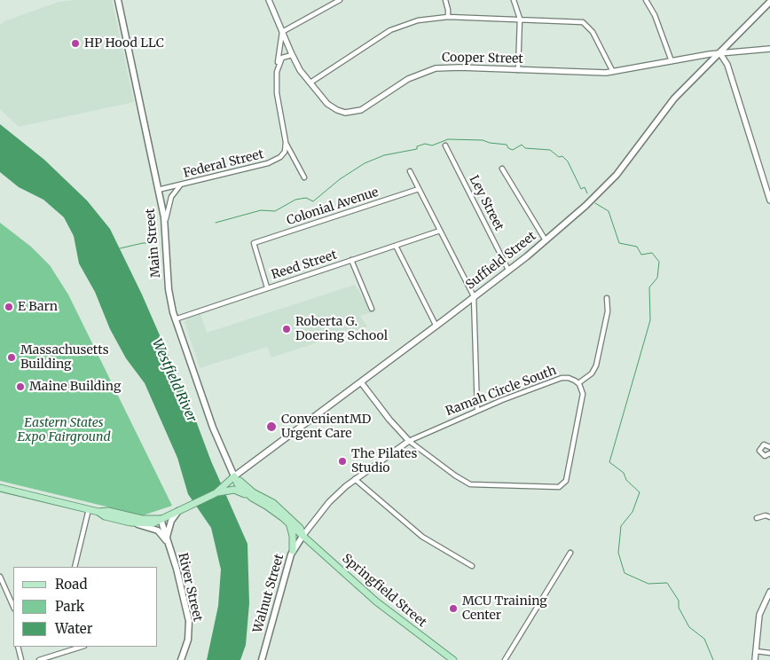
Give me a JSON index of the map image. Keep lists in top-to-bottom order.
{
  "streets": {
    "main road": [
      "Main Street",
      "Suffield Street",
      "River Street",
      "Springfield Street",
      "Walnut Street"
    ],
    "street": [
      "Cooper Street",
      "Federal Street",
      "Ley Street",
      "Colonial Avenue",
      "Reed Street",
      "Ramah Circle South"
    ]
  },
  "crossings": [
    ["Cooper Street", "Suffield Street"],
    ["Federal Street", "Main Street"],
    ["Ley Street", "Suffield Street"],
    ["Colonial Avenue", "Reed Street"],
    ["Main Street", "Suffield Street"],
    ["Main Street", "Reed Street"],
    ["Main Street", "Springfield Street"],
    ["Suffield Street", "River Street"],
    ["Suffield Street", "Springfield Street"],
    ["Springfield Street", "Walnut Street"]
  ],
  "water": ["Westfield River"],
  "parks": ["Eastern States Expo Fairground"],
  "places": [
    "HP Hood LLC",
    "E Barn",
    "Roberta G. Doering School",
    "Massachusetts Building",
    "Maine Building",
    "ConvenientMD Urgent Care",
    "The Pilates Studio",
    "MCU Training Center"
  ],
  "legend": ["Road", "Park", "Water"]
}
